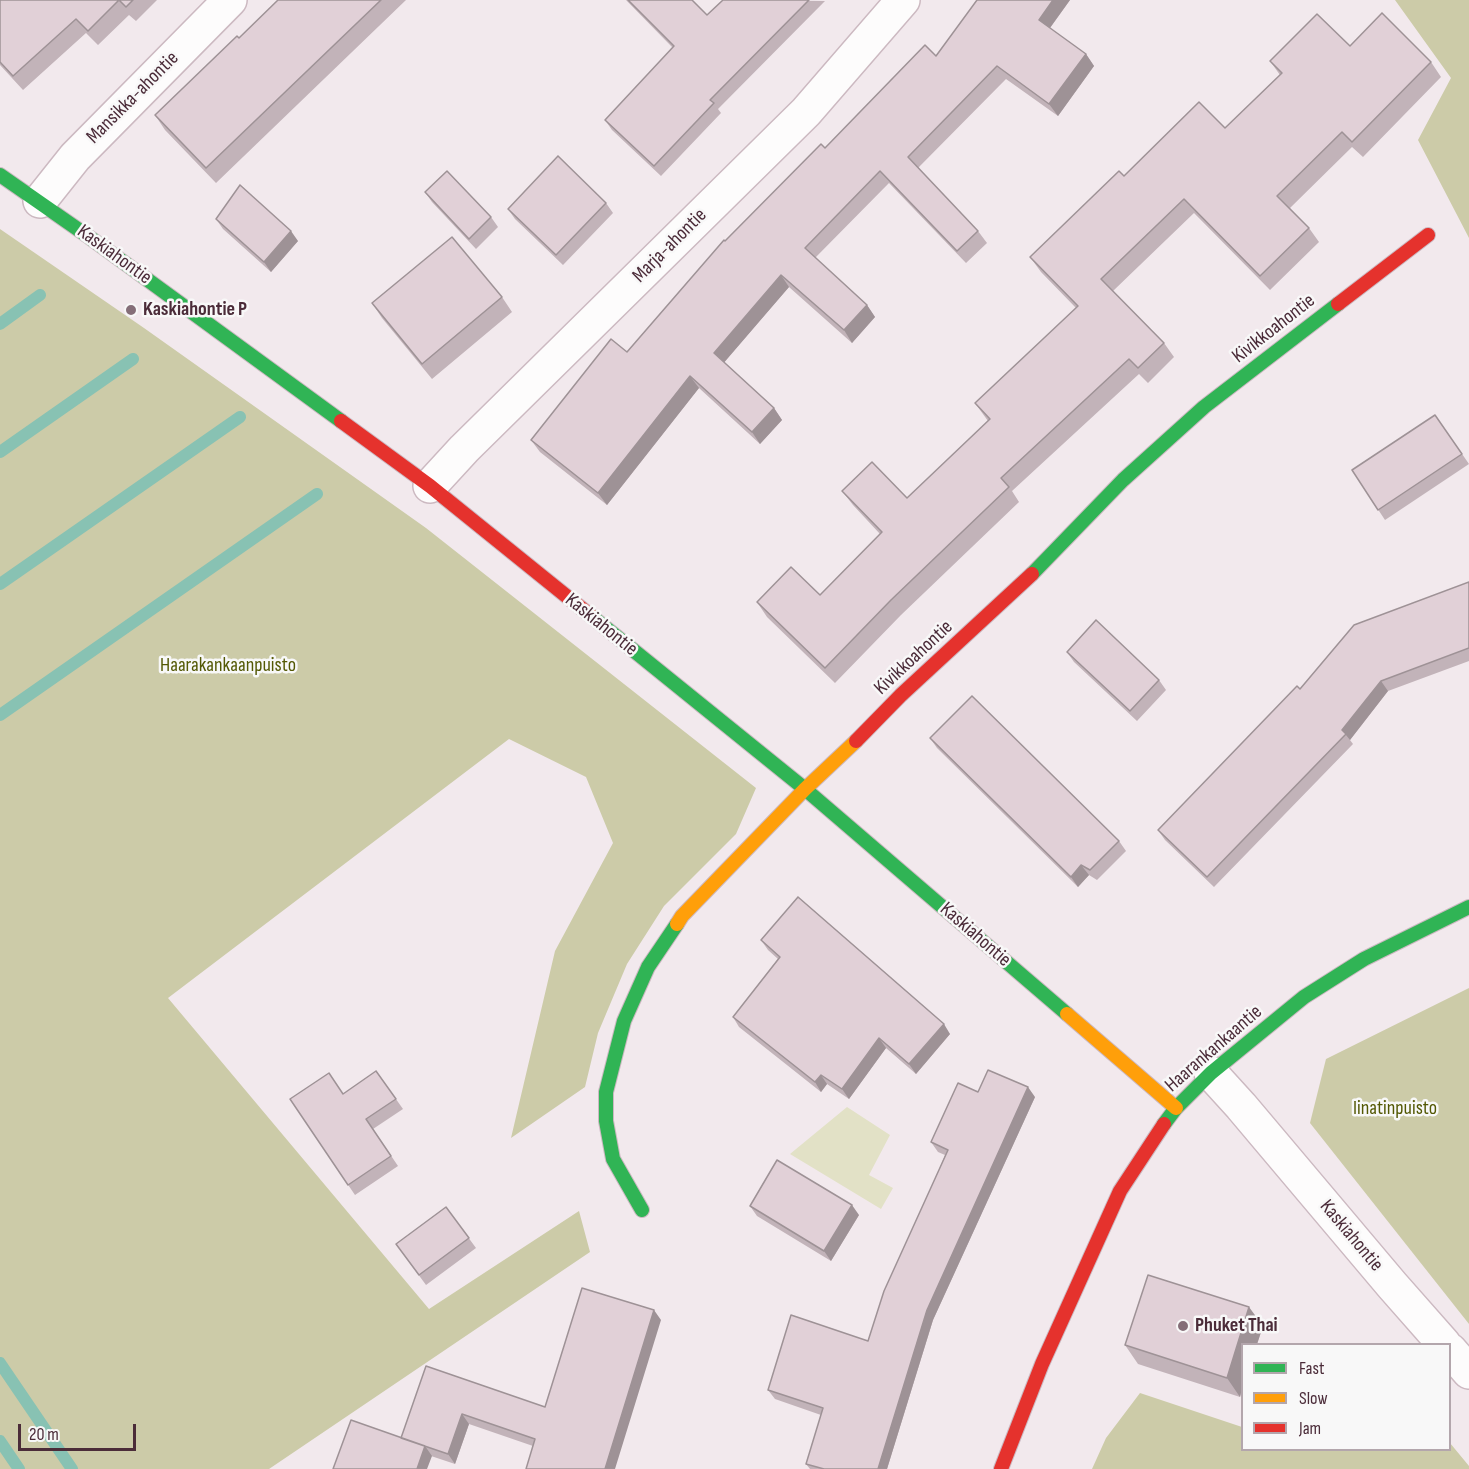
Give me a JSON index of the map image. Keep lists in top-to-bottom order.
{
  "streets": {
    "street": [
      "Mansikka-ahontie",
      "Marja-ahontie",
      "Kaskiahontie",
      "Kivikkoahontie",
      "Haarankankaantie"
    ]
  },
  "crossings": [
    ["Mansikka-ahontie", "Kaskiahontie"],
    ["Marja-ahontie", "Kaskiahontie"],
    ["Kaskiahontie", "Kivikkoahontie"],
    ["Kaskiahontie", "Haarankankaantie"]
  ],
  "parks": ["Haarakankaanpuisto", "Iinatinpuisto"],
  "places": ["Kaskiahontie P", "Phuket Thai"],
  "legend": ["Fast", "Slow", "Jam"],
  "scale_bar": "20 m"
}
